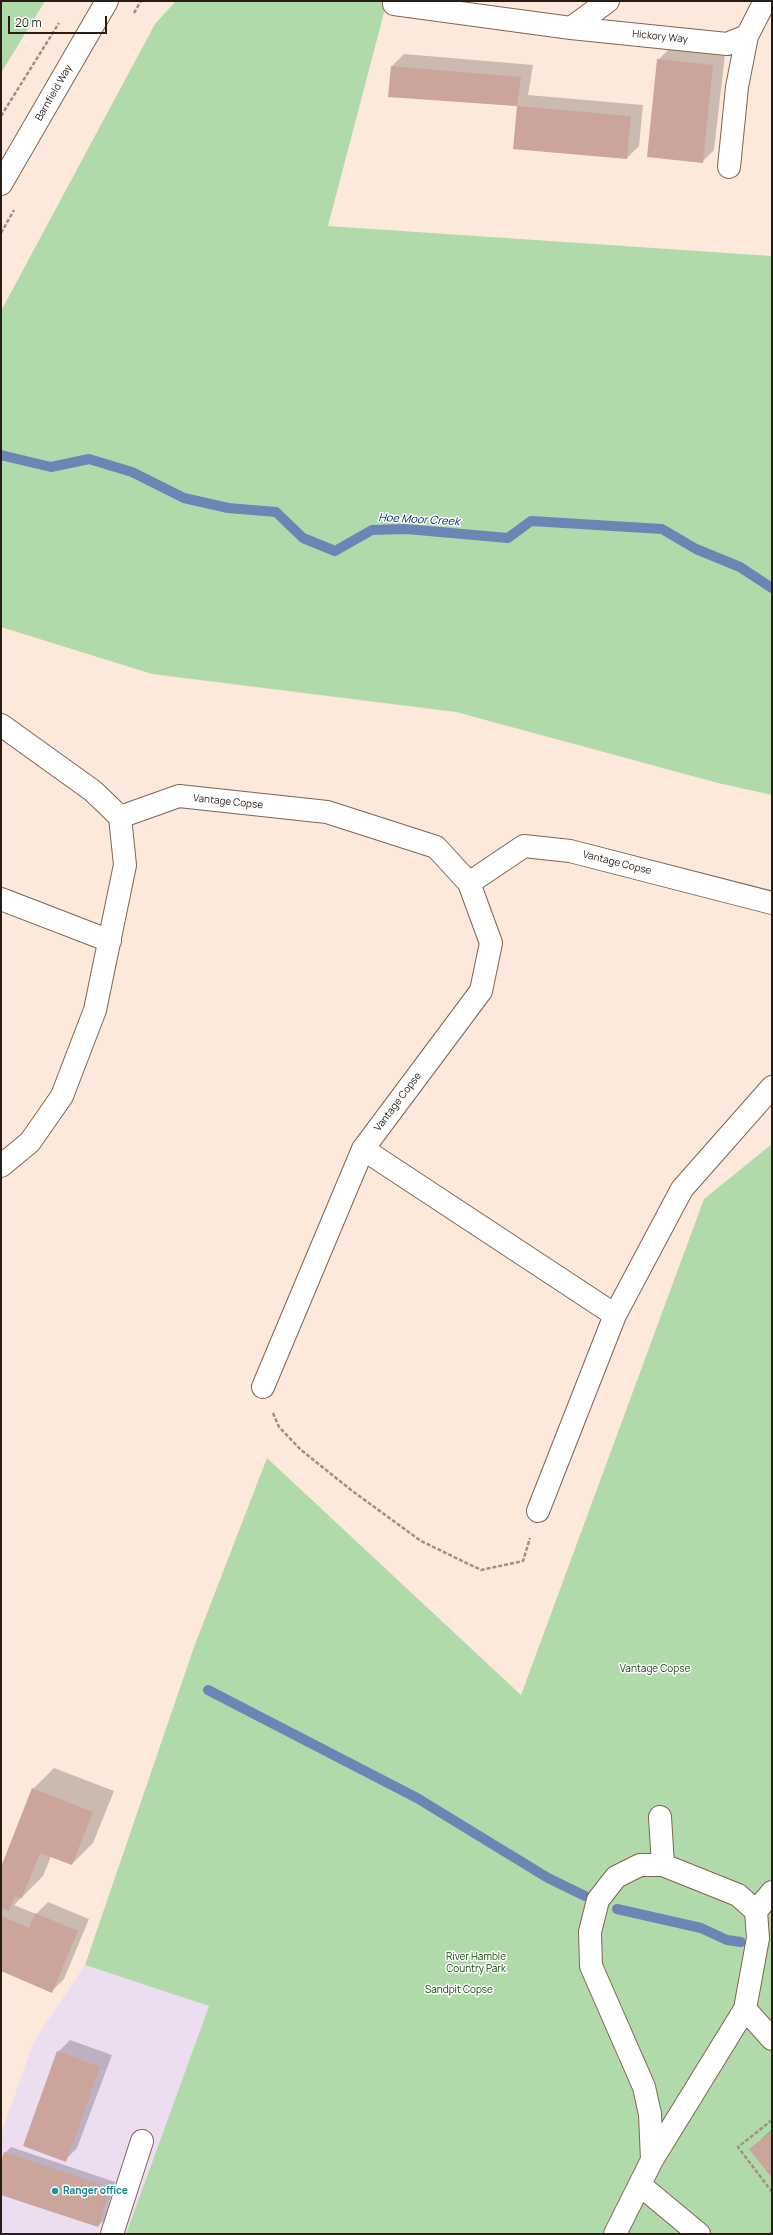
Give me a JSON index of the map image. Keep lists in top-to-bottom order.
{
  "streets": {
    "street": ["Hickory Way", "Barnfield Way", "Vantage Copse"]
  },
  "water": ["Hoe Moor Creek"],
  "parks": ["Vantage Copse", "River Hamble Country Park", "Sandpit Copse"],
  "places": ["Ranger office"],
  "scale_bar": "20 m"
}
